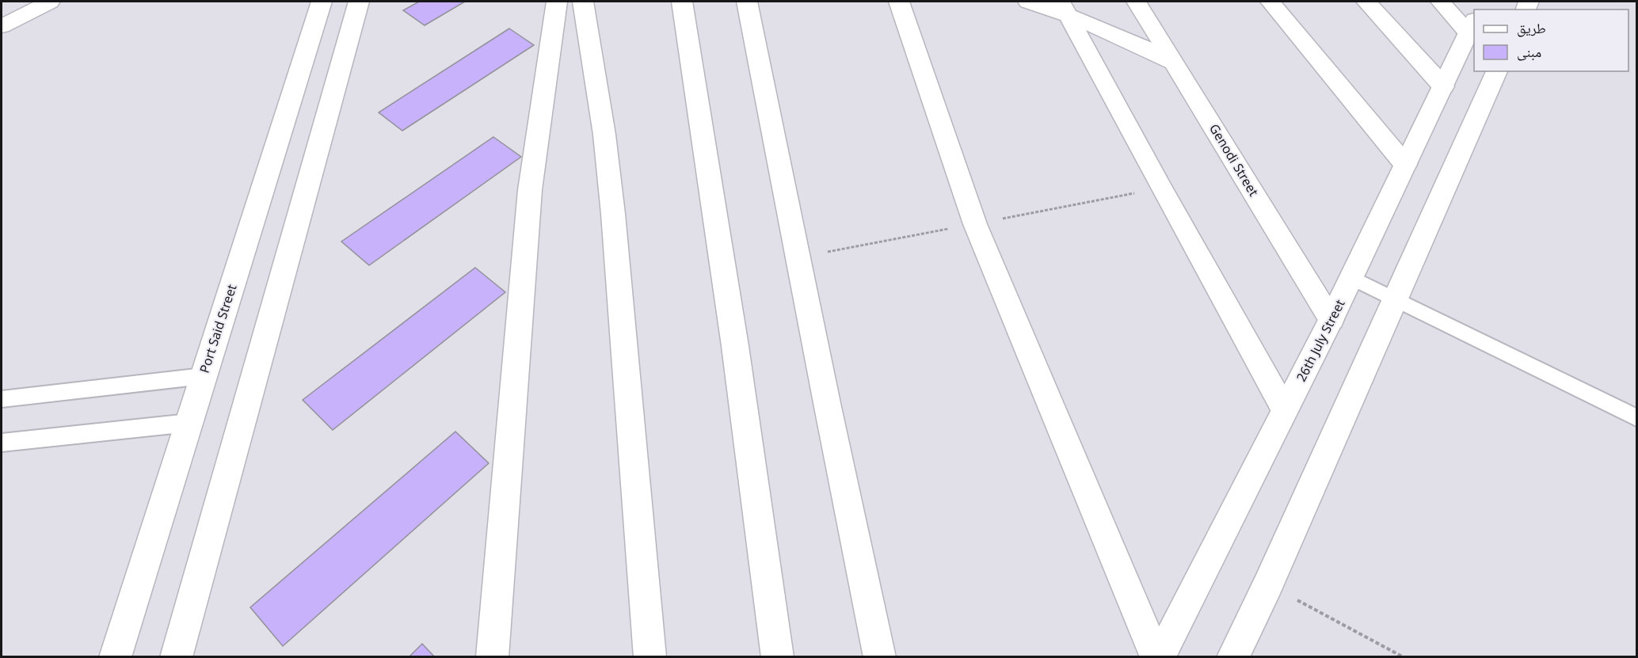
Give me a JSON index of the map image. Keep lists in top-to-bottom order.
{
  "streets": {
    "street": ["Genodi Street", "Port Said Street", "26th July Street"]
  },
  "crossings": [
    ["Genodi Street", "26th July Street"]
  ],
  "legend": ["طريق", "مبنى"]
}
